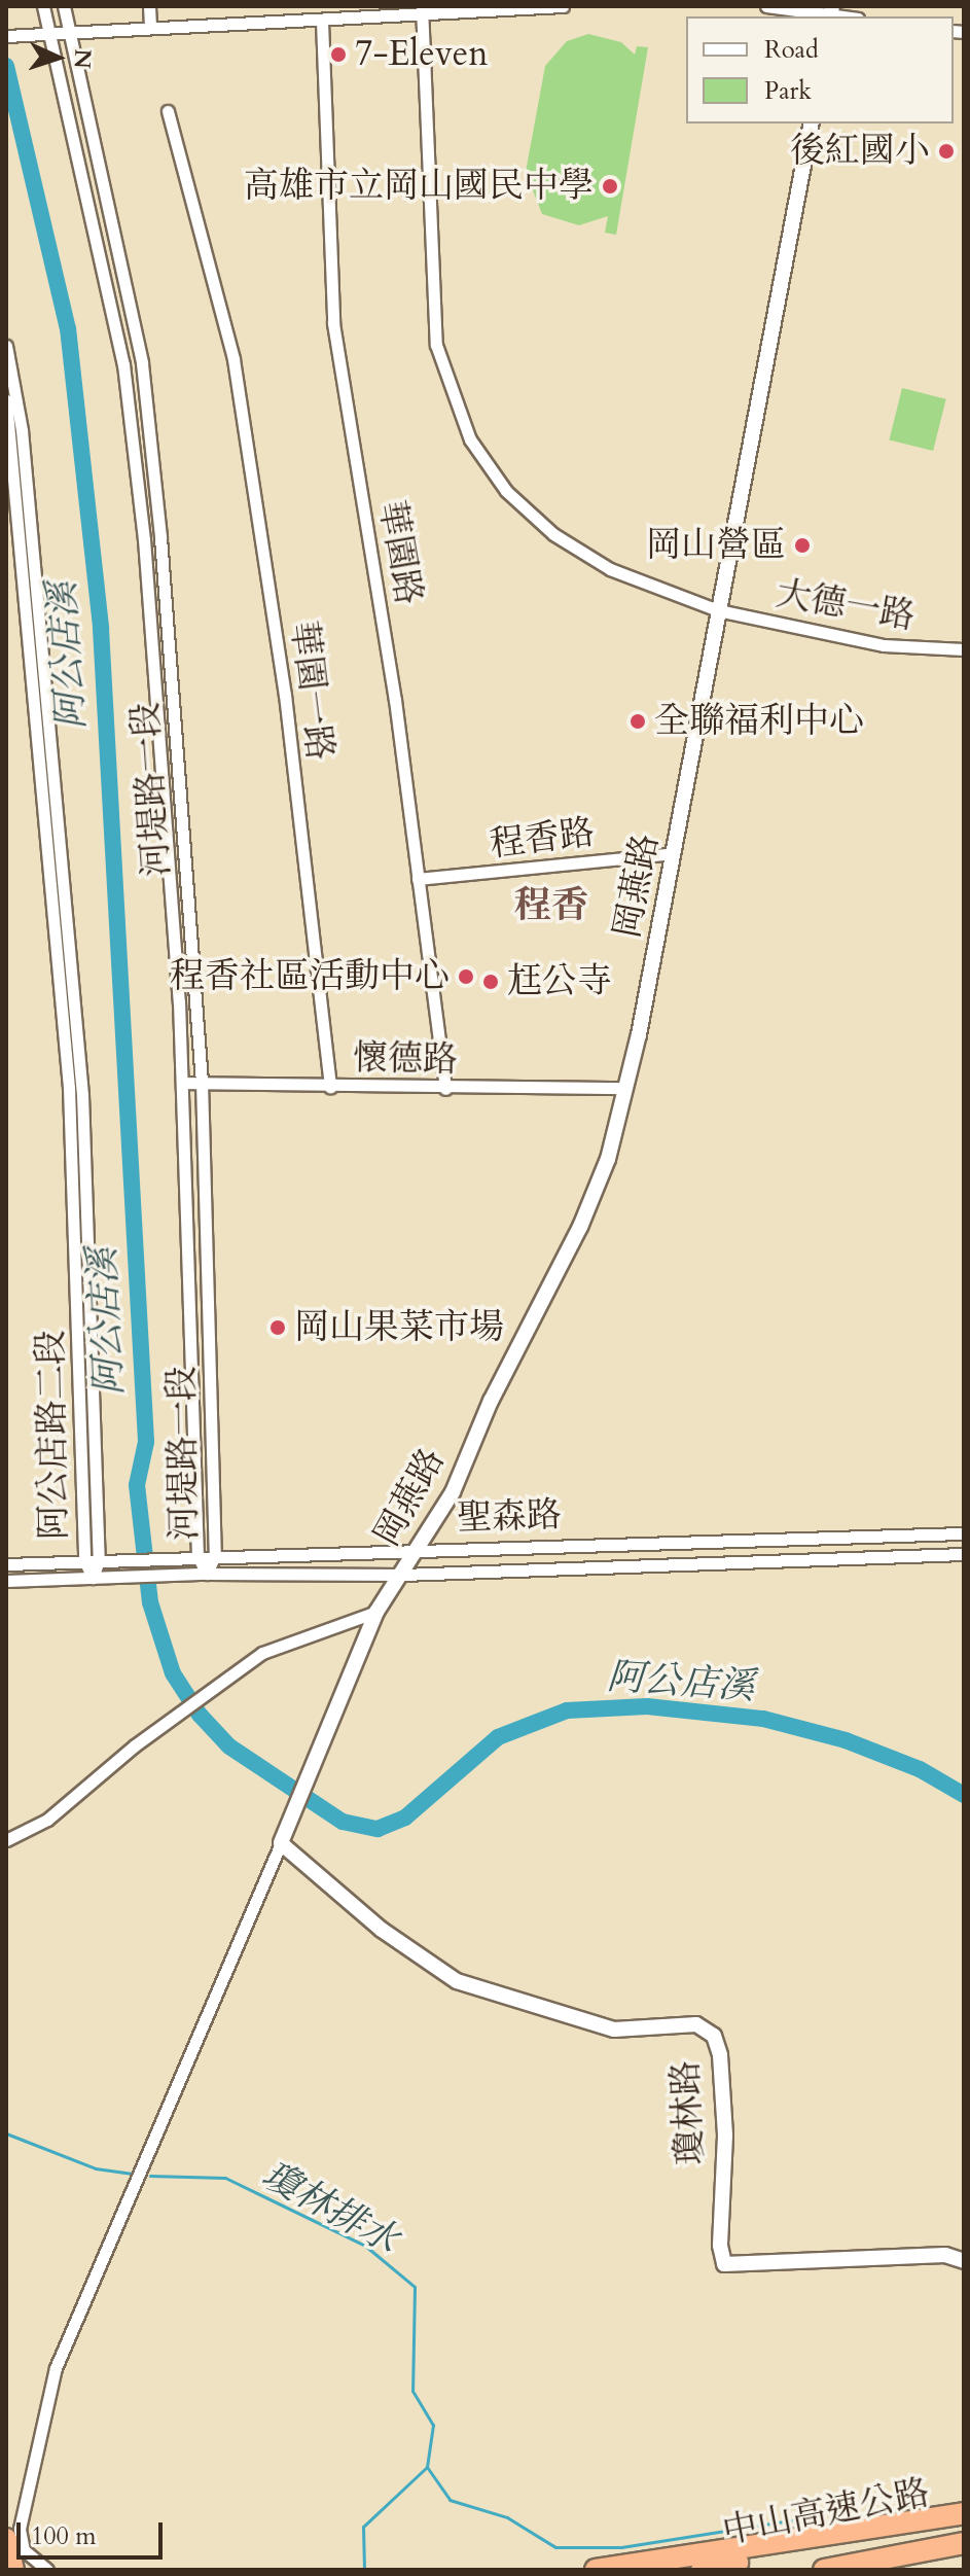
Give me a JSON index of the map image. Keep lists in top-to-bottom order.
{
  "streets": {
    "highway": ["中山高速公路"],
    "street": [
      "華園路",
      "大德一路",
      "華園一路",
      "河堤路一段",
      "程香路",
      "岡燕路",
      "懷德路",
      "阿公店路二段",
      "聖森路",
      "瓊林路"
    ]
  },
  "crossings": [
    ["華園路", "程香路"],
    ["華園路", "懷德路"],
    ["大德一路", "岡燕路"],
    ["華園一路", "懷德路"],
    ["河堤路一段", "懷德路"],
    ["河堤路一段", "聖森路"],
    ["程香路", "岡燕路"],
    ["岡燕路", "懷德路"],
    ["岡燕路", "聖森路"],
    ["岡燕路", "瓊林路"],
    ["阿公店路二段", "聖森路"]
  ],
  "districts": ["程香"],
  "water": ["阿公店溪", "瓊林排水"],
  "places": [
    "7-Eleven",
    "後紅國小",
    "高雄市立岡山國民中學",
    "岡山營區",
    "全聯福利中心",
    "程香社區活動中心",
    "尪公寺",
    "岡山果菜市場"
  ],
  "legend": ["Road", "Park"],
  "scale_bar": "100 m",
  "north": "right"
}
